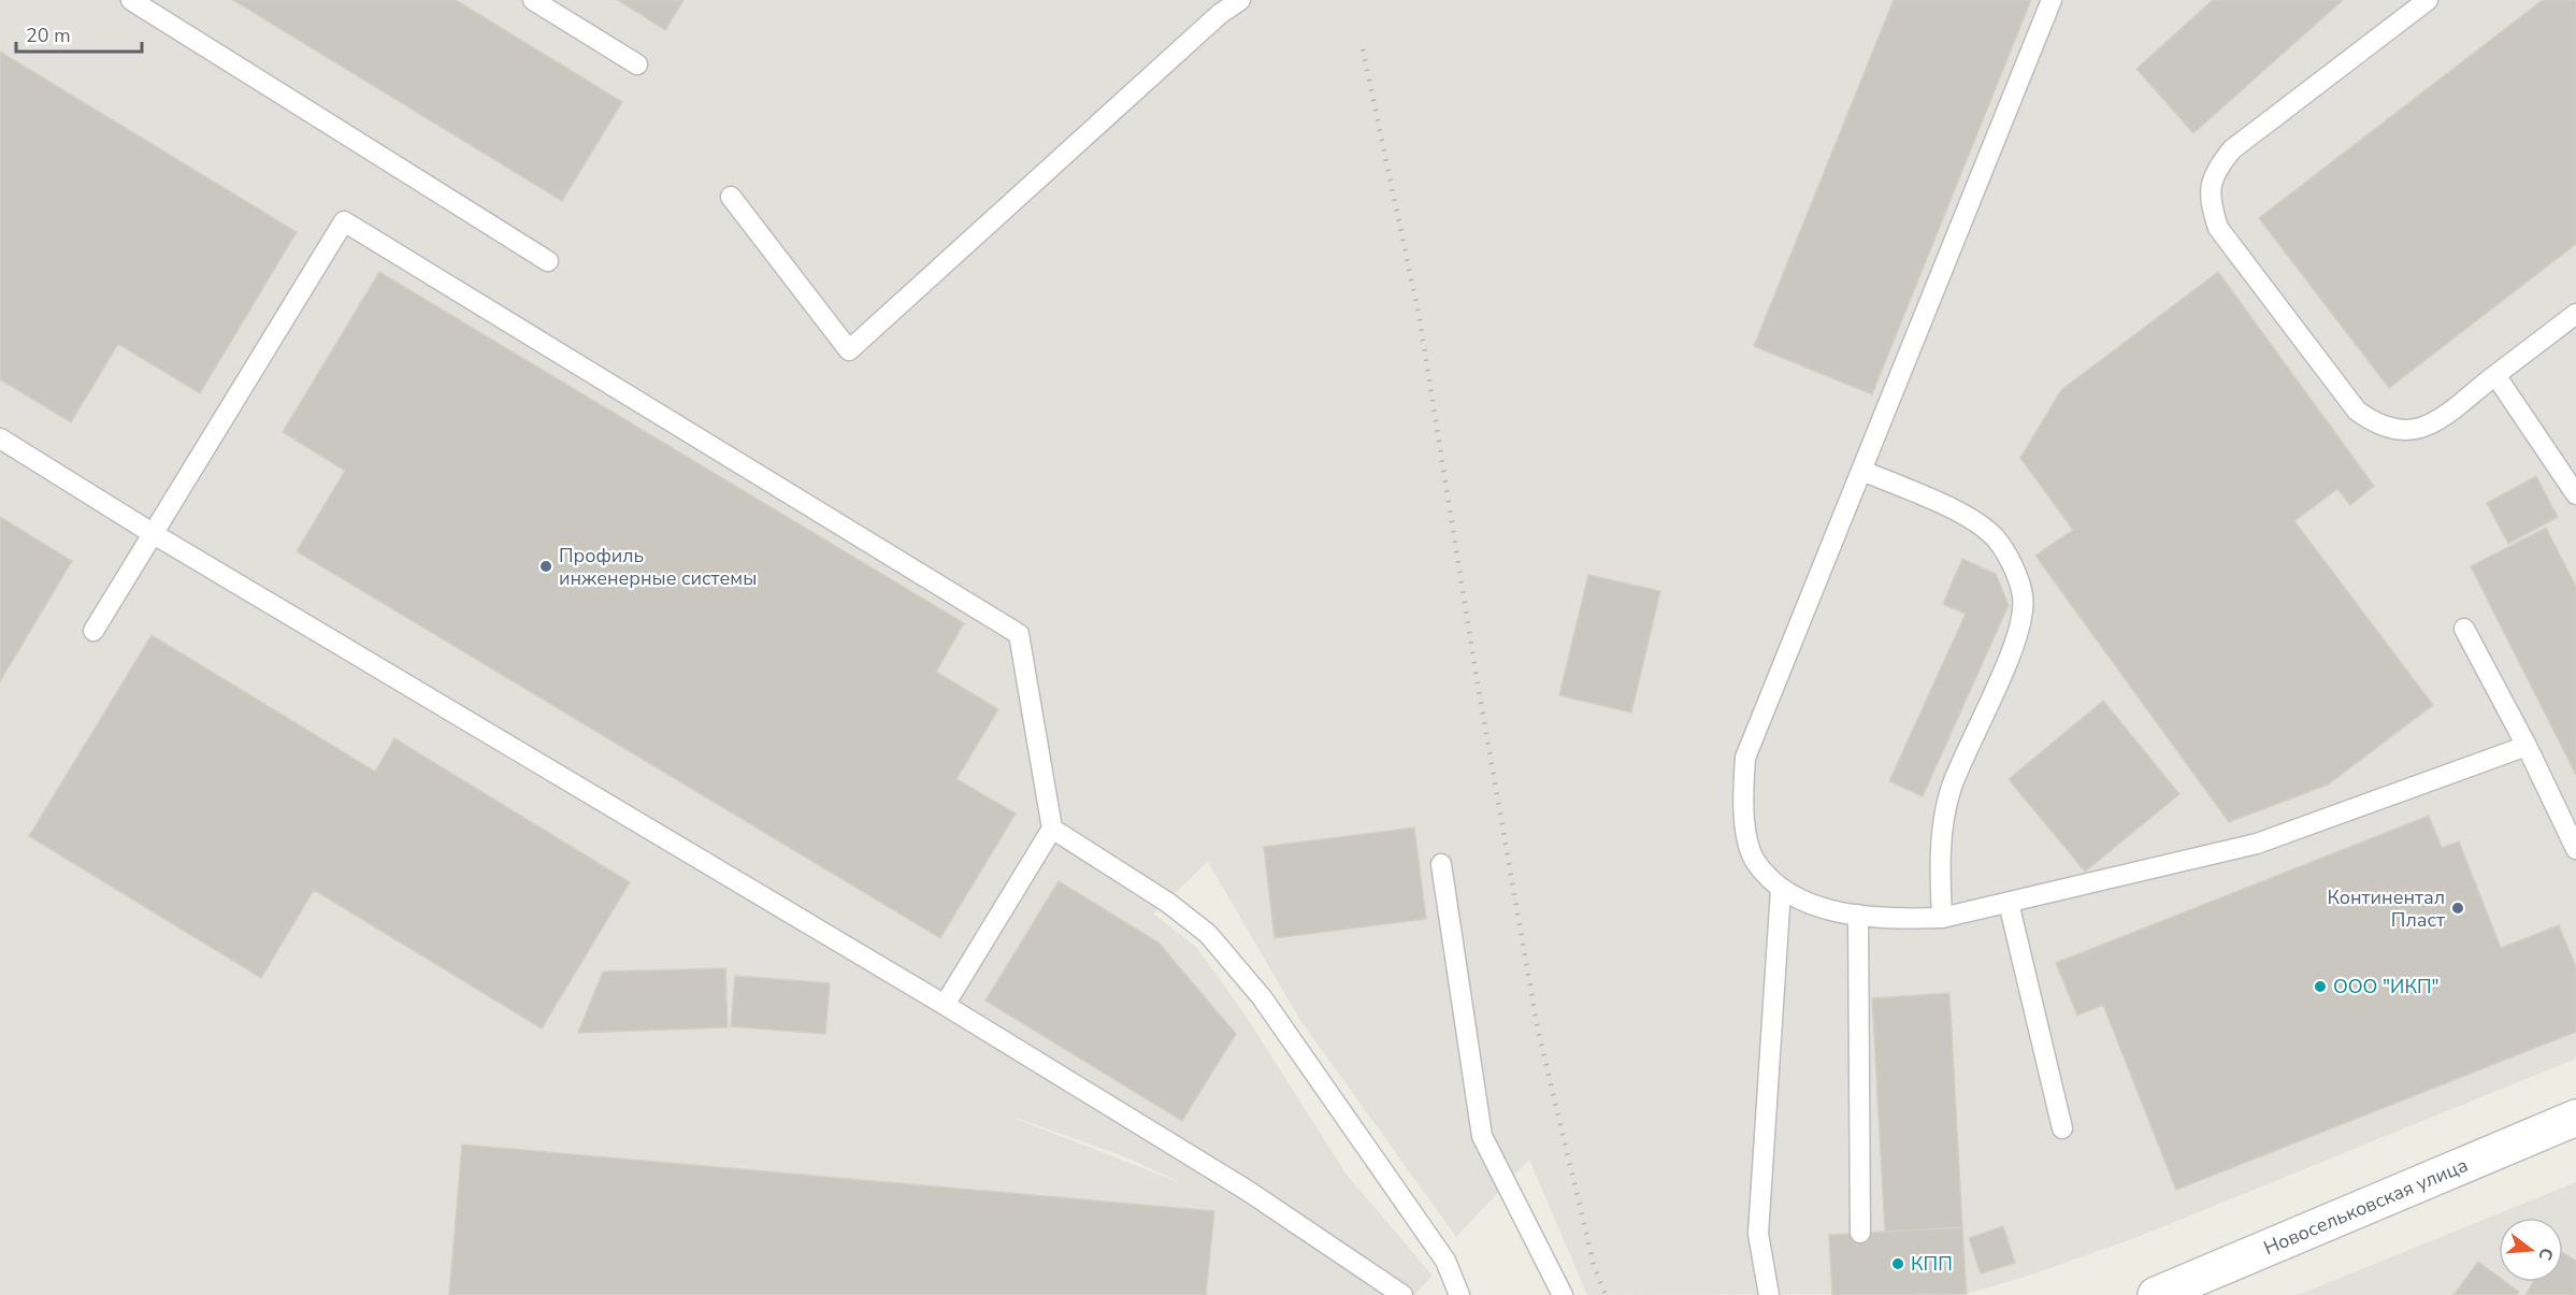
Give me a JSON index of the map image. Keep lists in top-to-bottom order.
{
  "streets": {
    "street": ["Новосельковская улица"]
  },
  "places": [
    "Профиль инженерные системы",
    "Континентал Пласт",
    "ООО \"ИКП\"",
    "КПП"
  ],
  "scale_bar": "20 m",
  "north": "right"
}
